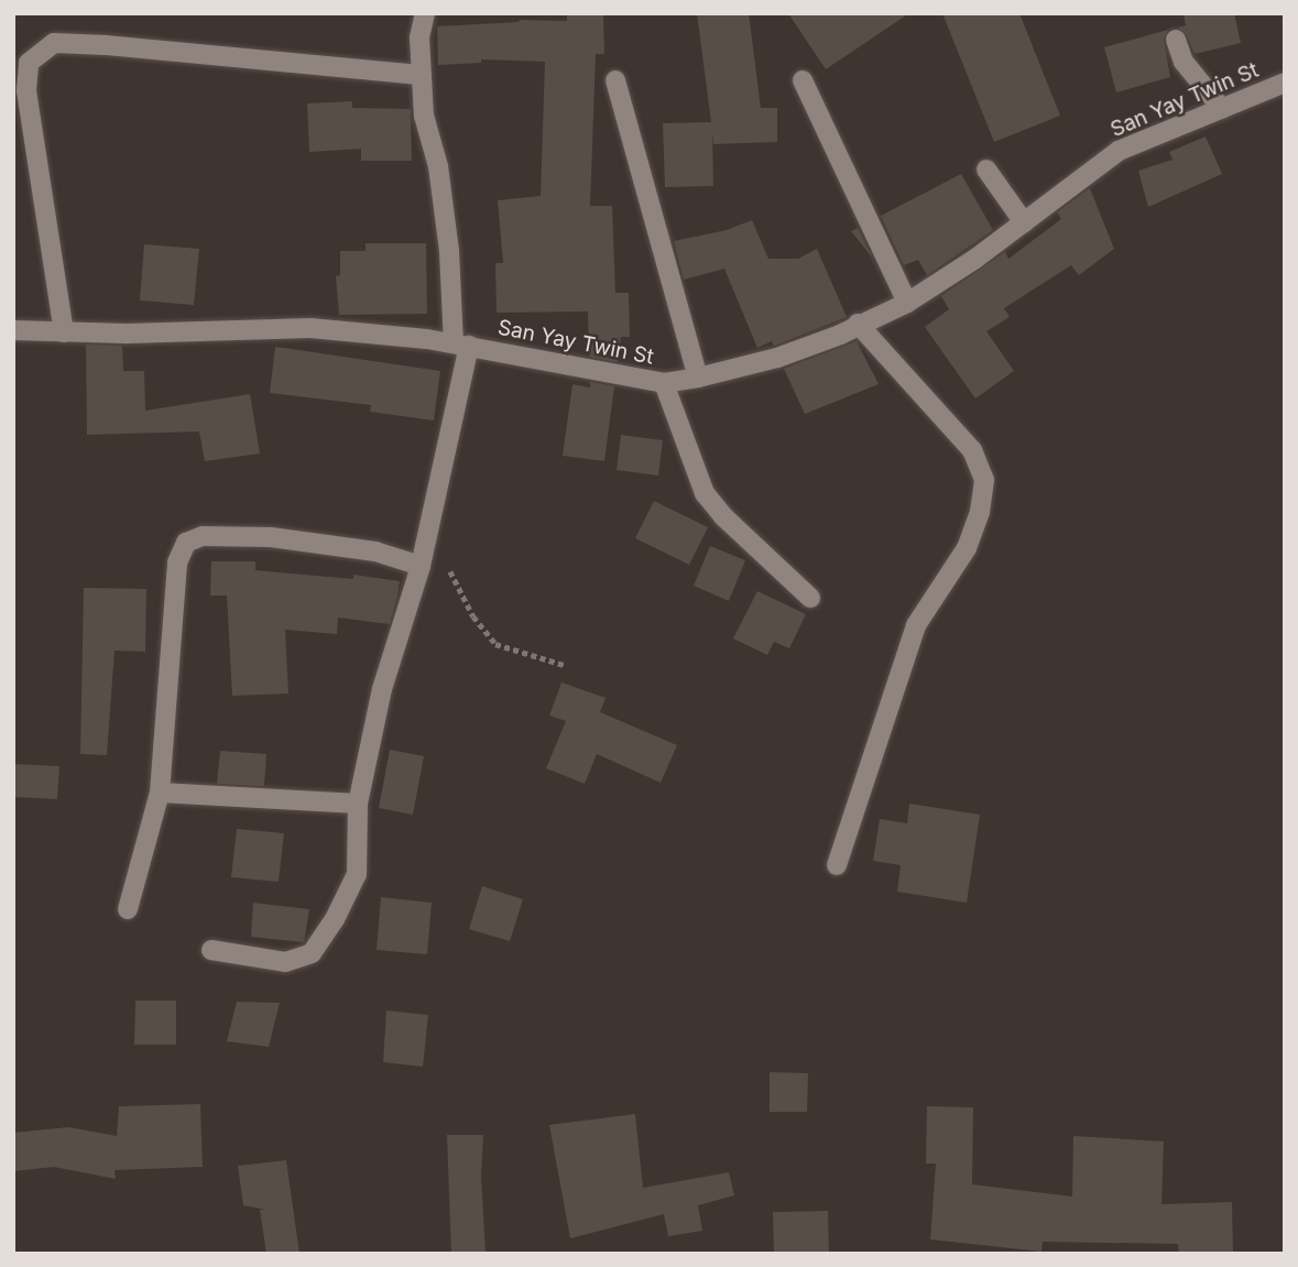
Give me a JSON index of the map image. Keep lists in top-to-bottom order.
{
  "streets": {
    "street": ["San Yay Twin St"]
  }
}
